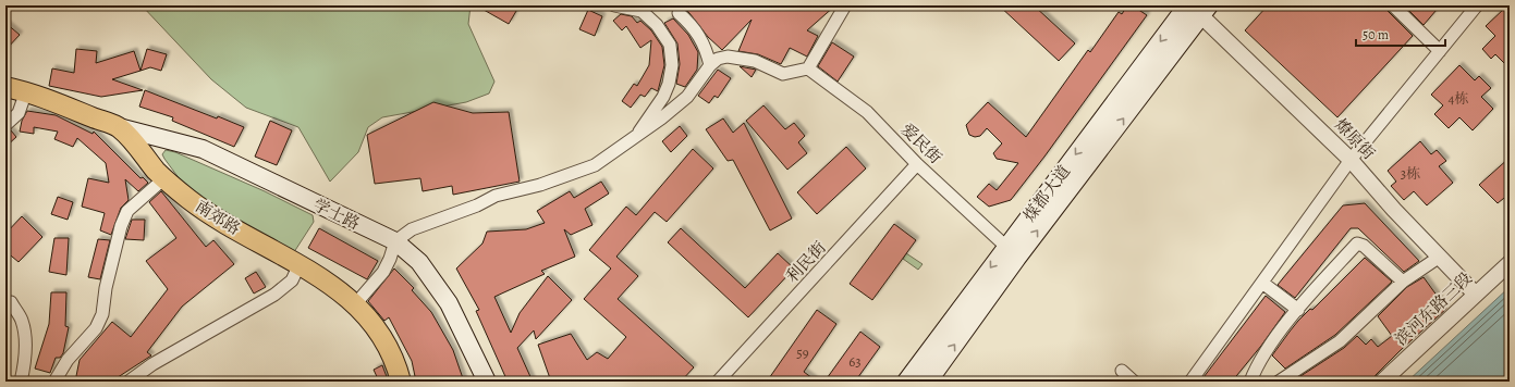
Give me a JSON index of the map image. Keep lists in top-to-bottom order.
{
  "streets": {
    "main road": ["煤都大道", "学士路", "南郊路"],
    "street": [
      "燎原街",
      "爱民街",
      "利民街",
      "滨河东路三段"
    ]
  },
  "crossings": [
    ["燎原街", "煤都大道"],
    ["燎原街", "滨河东路三段"],
    ["爱民街", "煤都大道"],
    ["爱民街", "利民街"],
    ["学士路", "南郊路"]
  ],
  "house_numbers": [
    "4栋",
    "3栋",
    "59",
    "63"
  ],
  "scale_bar": "50 m"
}
